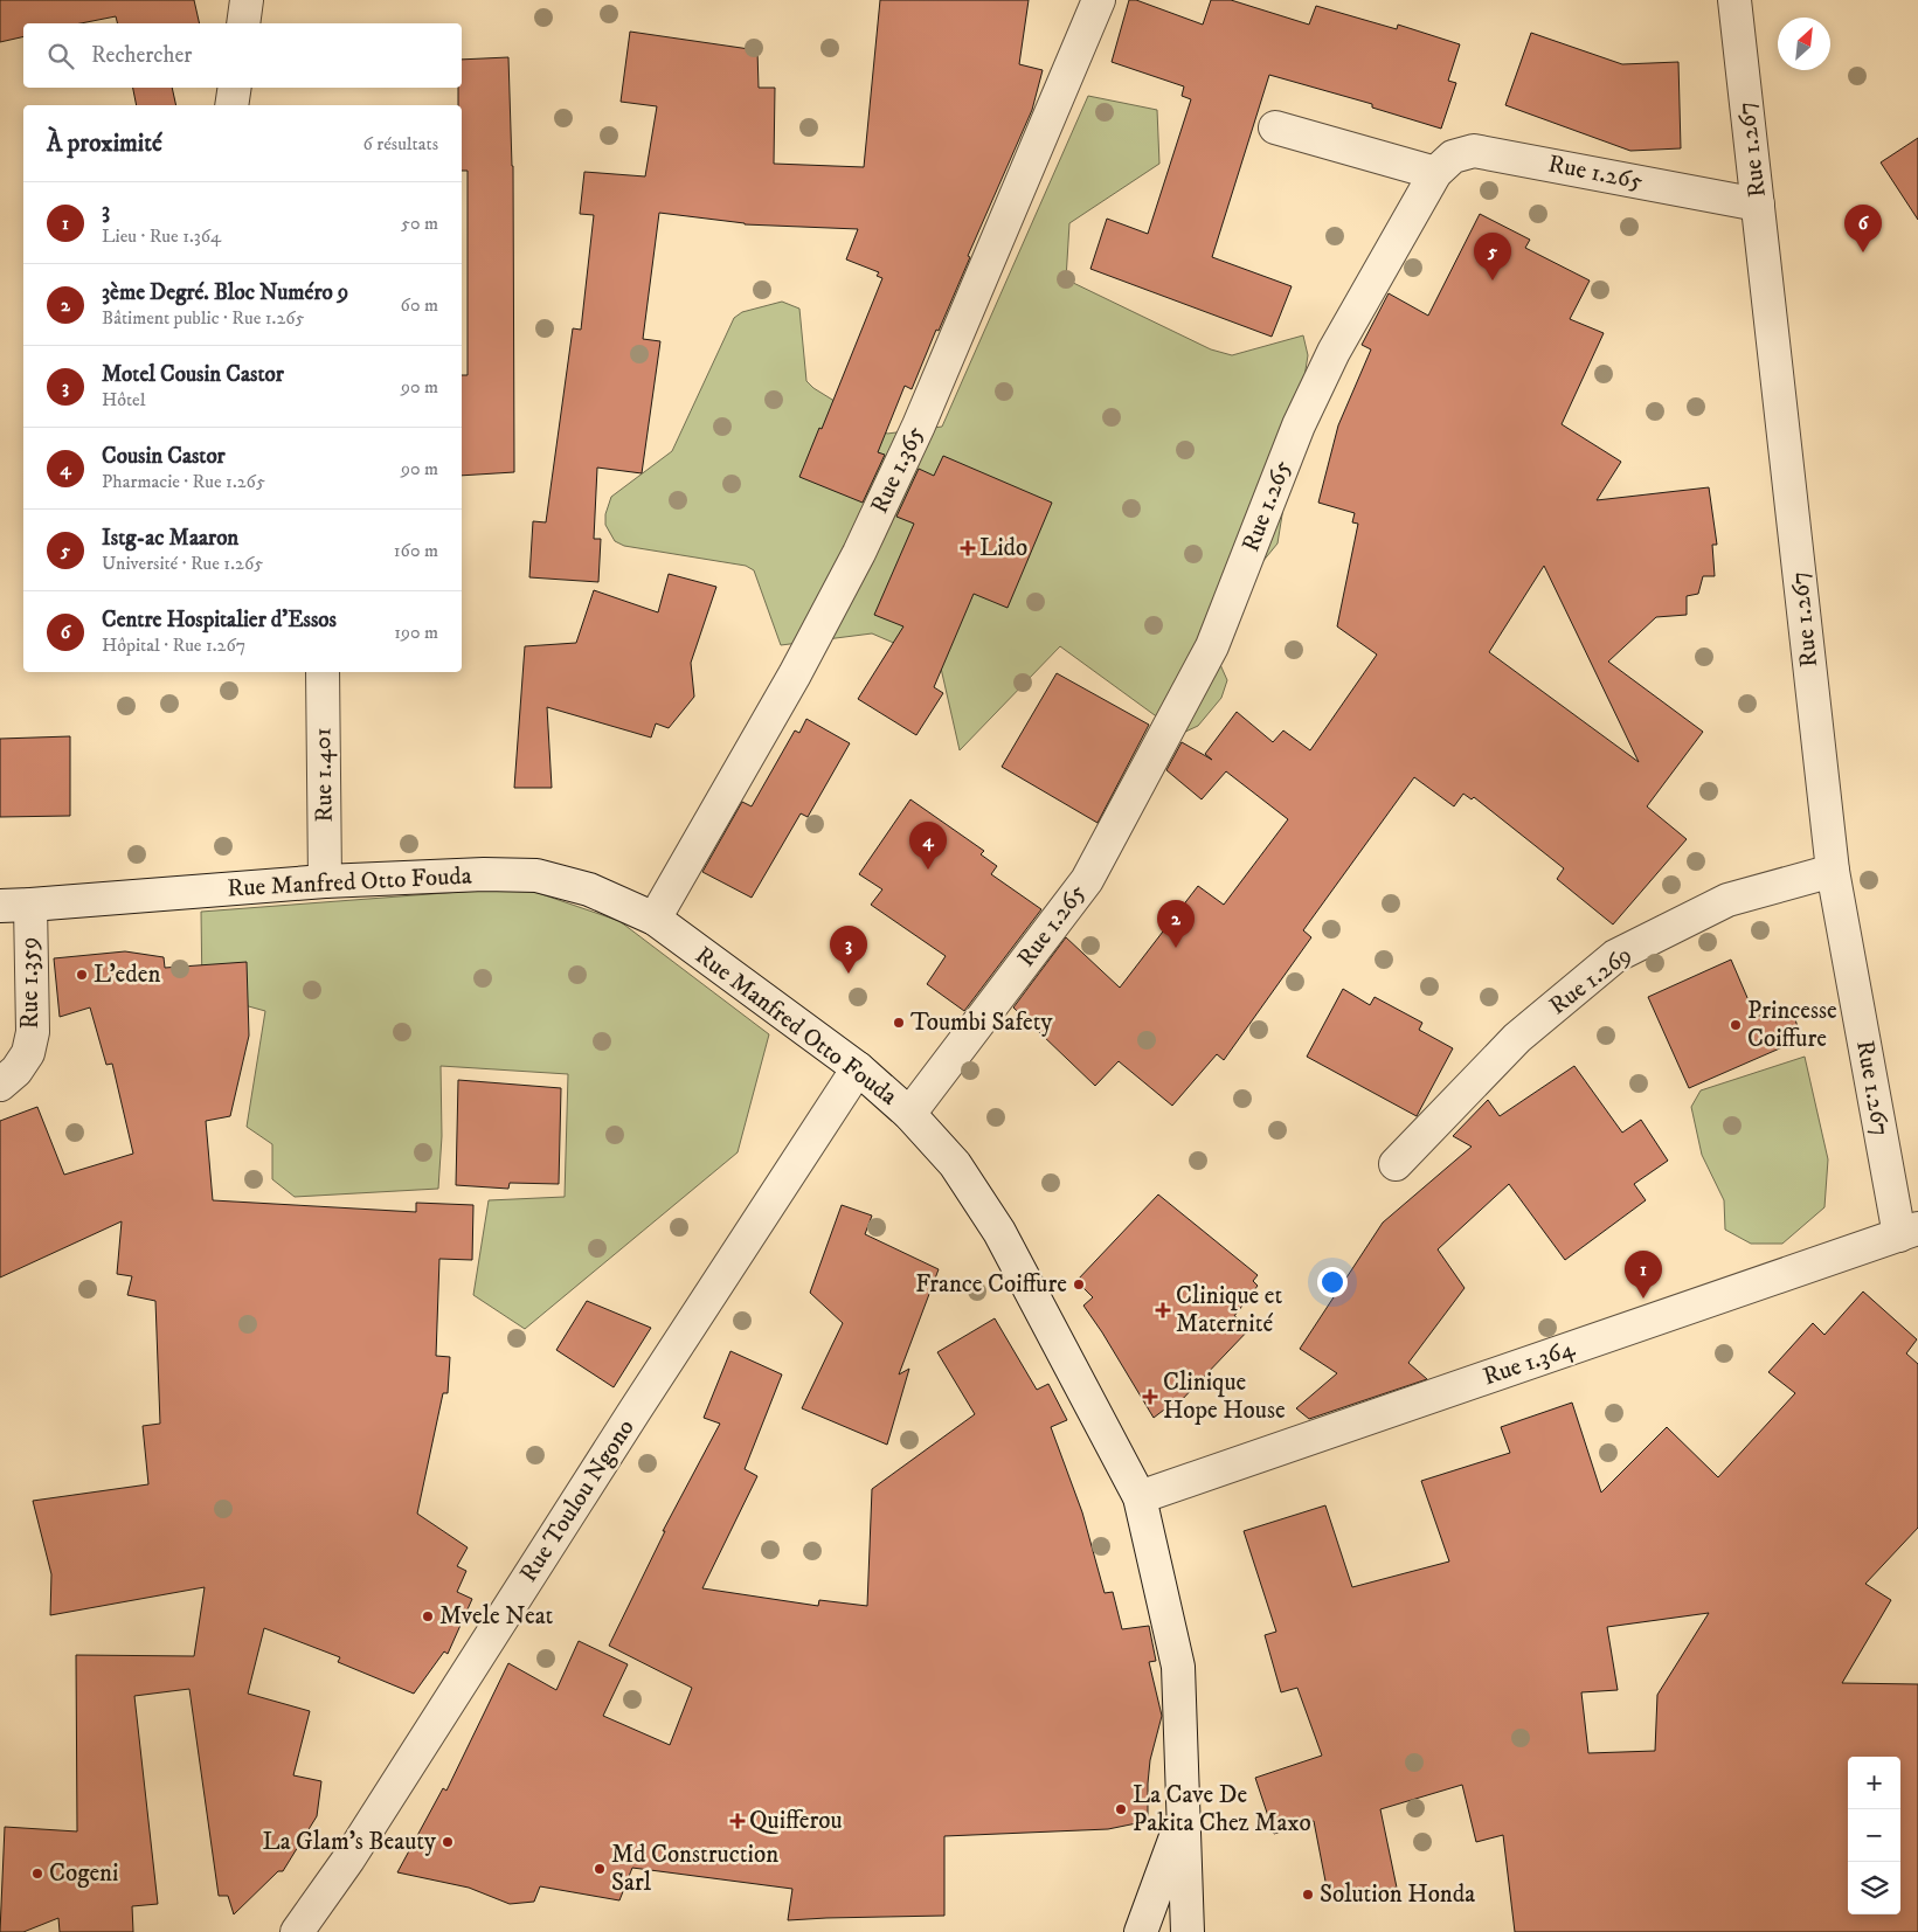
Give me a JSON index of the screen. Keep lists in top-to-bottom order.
{
  "streets": {
    "street": [
      "Rue 1.267",
      "Rue 1.265",
      "Rue 1.365",
      "Rue 1.401",
      "Rue Manfred Otto Fouda",
      "Rue 1.269",
      "Rue 1.359",
      "Rue 1.364",
      "Rue Toulou Ngono"
    ]
  },
  "crossings": [
    ["Rue 1.267", "Rue 1.265"],
    ["Rue 1.267", "Rue 1.269"],
    ["Rue 1.267", "Rue 1.364"],
    ["Rue 1.265", "Rue Manfred Otto Fouda"],
    ["Rue 1.365", "Rue Manfred Otto Fouda"],
    ["Rue 1.401", "Rue Manfred Otto Fouda"],
    ["Rue Manfred Otto Fouda", "Rue 1.359"],
    ["Rue Manfred Otto Fouda", "Rue 1.364"],
    ["Rue Manfred Otto Fouda", "Rue Toulou Ngono"]
  ],
  "places": {
    "health": [
      "Lido",
      "Clinique et Maternité",
      "Clinique Hope House",
      "Quifferou"
    ],
    "other": [
      "L'eden",
      "Toumbi Safety",
      "Princesse Coiffure",
      "France Coiffure",
      "Mvele Neat",
      "La Cave De Pakita Chez Maxo",
      "La Glam's Beauty",
      "Md Construction Sarl",
      "Cogeni",
      "Solution Honda"
    ]
  },
  "north": "top right",
  "page": {
    "search": "Rechercher",
    "heading": ["À proximité", "6 résultats"],
    "list": [
      {
        "mark": "1",
        "name": "3",
        "note": "Lieu · Rue 1.364",
        "value": "50 m"
      },
      {
        "mark": "2",
        "name": "3ème Degré. Bloc Numéro 9",
        "note": "Bâtiment public · Rue 1.265",
        "value": "60 m"
      },
      {
        "mark": "3",
        "name": "Motel Cousin Castor",
        "note": "Hôtel",
        "value": "90 m"
      },
      {
        "mark": "4",
        "name": "Cousin Castor",
        "note": "Pharmacie · Rue 1.265",
        "value": "90 m"
      },
      {
        "mark": "5",
        "name": "Istg-ac Maaron",
        "note": "Université · Rue 1.265",
        "value": "160 m"
      },
      {
        "mark": "6",
        "name": "Centre Hospitalier d'Essos",
        "note": "Hôpital · Rue 1.267",
        "value": "190 m"
      }
    ],
    "pins": [
      "6",
      "5",
      "4",
      "2",
      "3",
      "1"
    ],
    "map_buttons": ["+", "−"]
  }
}
